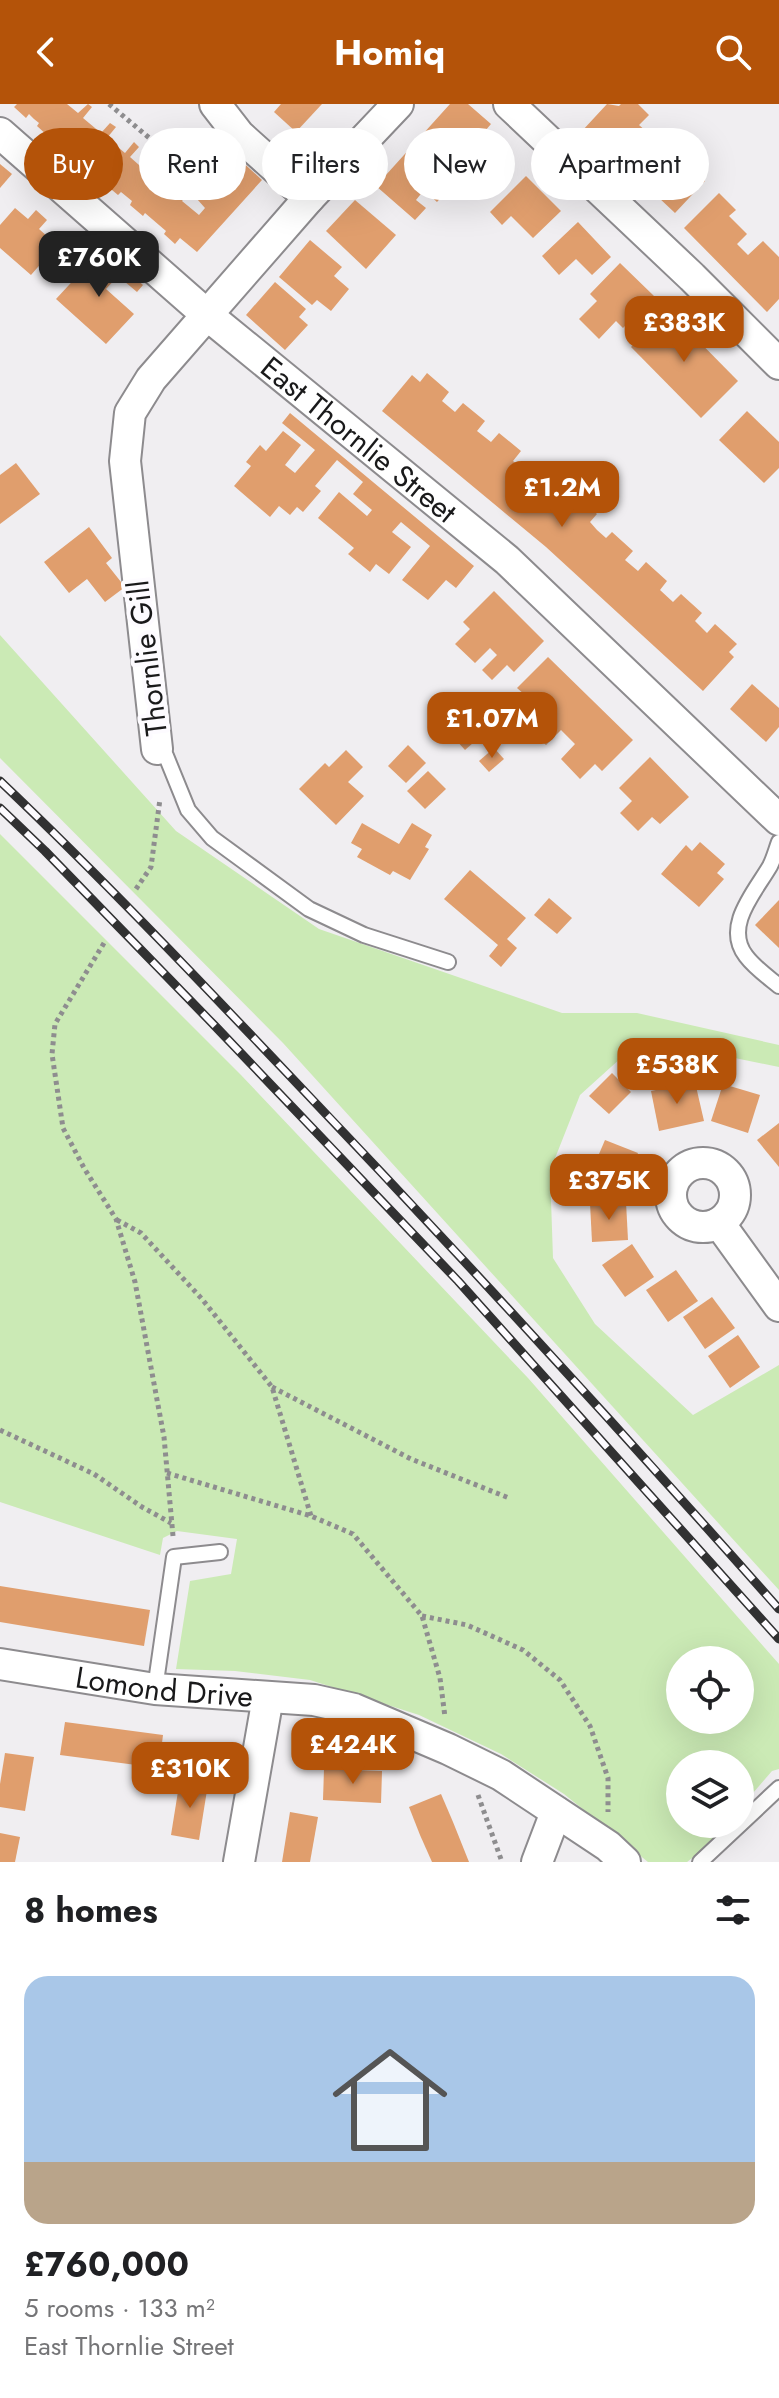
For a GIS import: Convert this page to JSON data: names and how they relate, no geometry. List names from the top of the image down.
{
  "streets": {
    "street": ["East Thornlie Street", "Thornlie Gill", "Lomond Drive"]
  },
  "crossings": [
    ["East Thornlie Street", "Thornlie Gill"]
  ],
  "page": {
    "header": "Homiq",
    "chip": [
      "Buy",
      "Rent",
      "Filters",
      "New",
      "Apartment"
    ],
    "price": [
      "£760K",
      "£383K",
      "£1.2M",
      "£1.07M",
      "£538K",
      "£375K",
      "£424K",
      "£310K"
    ],
    "heading": "8 homes",
    "list": [
      {
        "name": "£760,000",
        "note": "5 rooms · 133 m² · East Thornlie Street"
      }
    ]
  }
}
